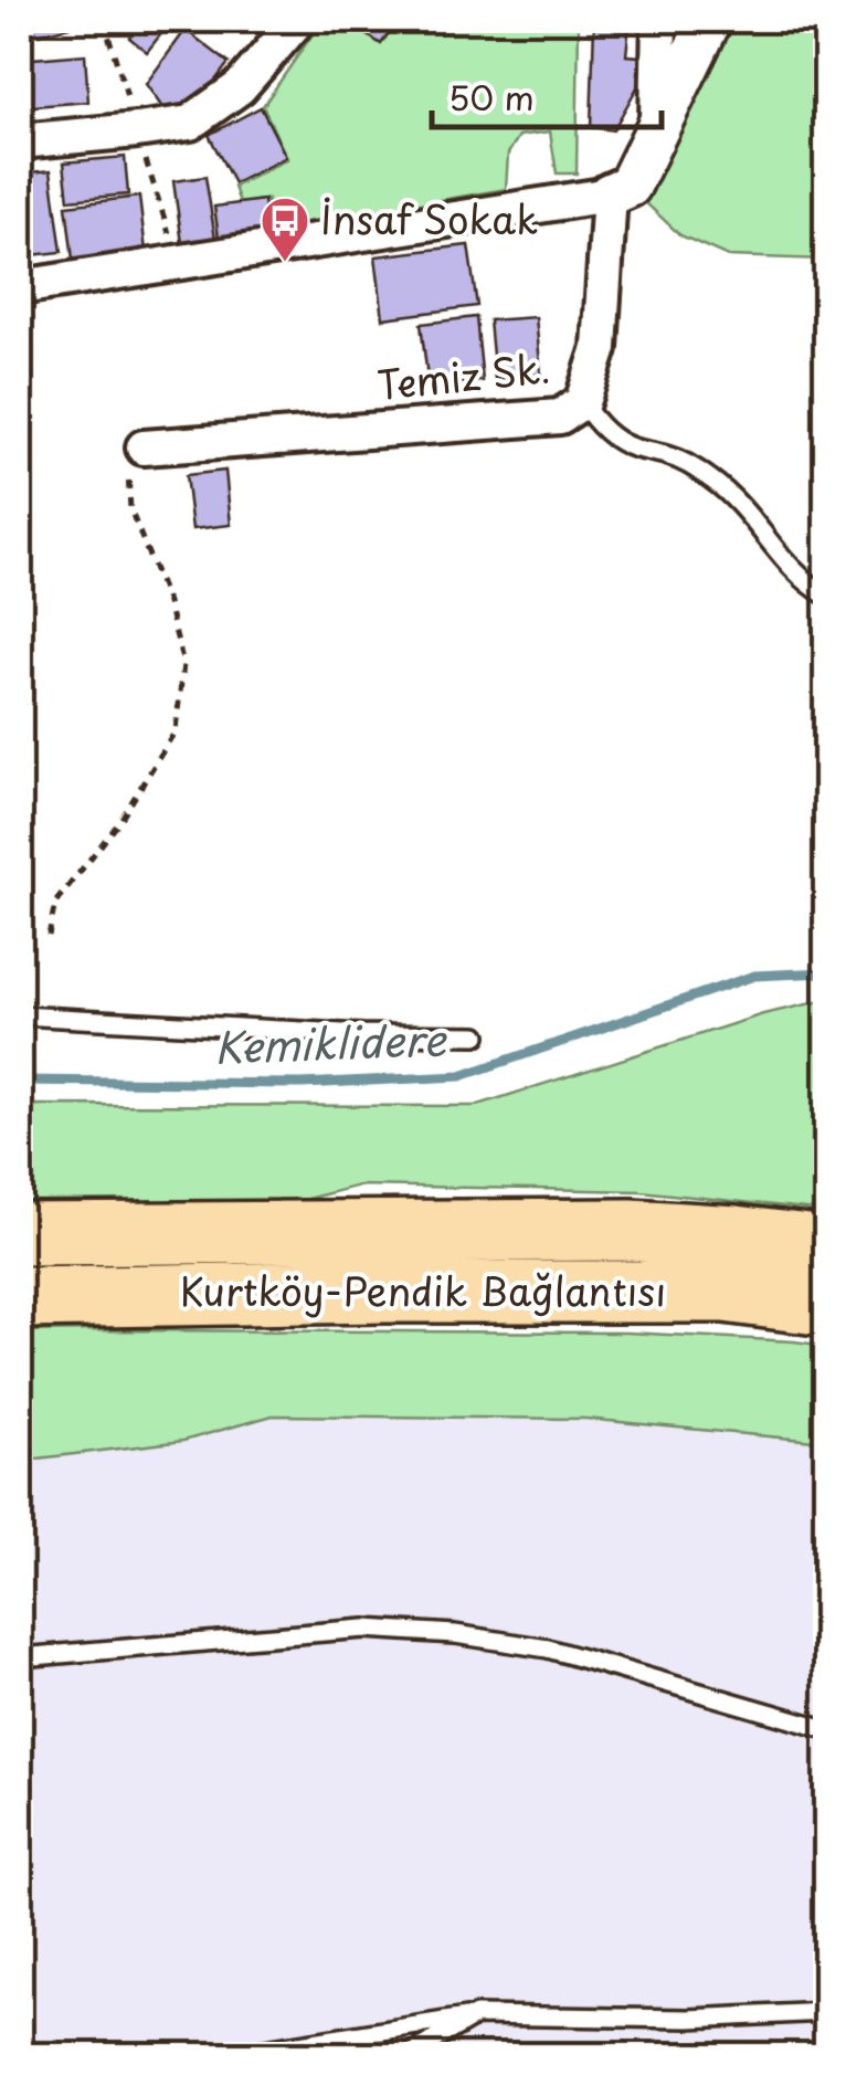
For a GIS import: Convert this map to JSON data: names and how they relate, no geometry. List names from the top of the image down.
{
  "streets": {
    "highway": ["Kurtköy-Pendik Bağlantısı"],
    "street": ["Temiz Sk."]
  },
  "water": ["Kemiklidere"],
  "places": {
    "bus stop": ["İnsaf Sokak"]
  },
  "scale_bar": "50 m"
}
